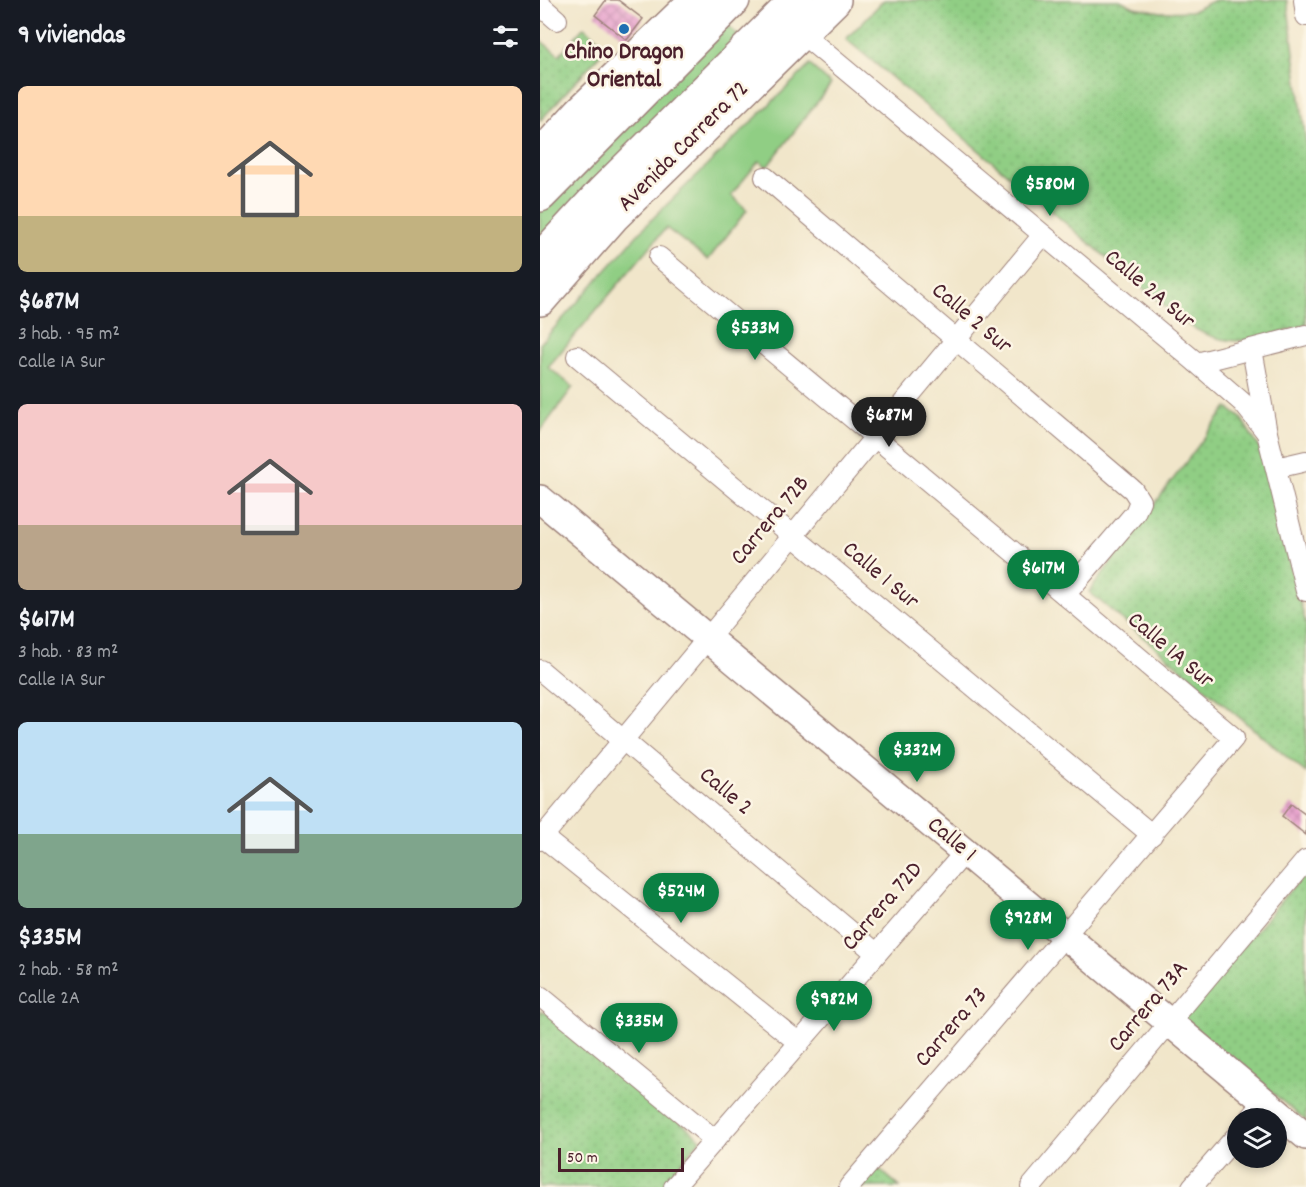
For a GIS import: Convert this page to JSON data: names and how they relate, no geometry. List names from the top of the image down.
{
  "streets": {
    "highway": ["Avenida Carrera 72"],
    "street": [
      "Calle 2A Sur",
      "Calle 2 Sur",
      "Carrera 72B",
      "Calle 1 Sur",
      "Calle 1A Sur",
      "Calle 2",
      "Calle 1",
      "Carrera 72D",
      "Carrera 73A",
      "Carrera 73"
    ]
  },
  "crossings": [
    ["Avenida Carrera 72", "Calle 2A Sur"],
    ["Calle 2A Sur", "Carrera 72B"],
    ["Calle 2 Sur", "Carrera 72B"],
    ["Calle 2 Sur", "Calle 1A Sur"],
    ["Carrera 72B", "Calle 1 Sur"],
    ["Carrera 72B", "Calle 1A Sur"],
    ["Carrera 72B", "Calle 2"],
    ["Carrera 72B", "Calle 1"],
    ["Calle 1 Sur", "Carrera 73"],
    ["Calle 1A Sur", "Carrera 73"],
    ["Calle 2", "Carrera 72D"],
    ["Calle 1", "Carrera 72D"],
    ["Calle 1", "Carrera 73A"],
    ["Calle 1", "Carrera 73"]
  ],
  "places": ["Chino Dragon Oriental"],
  "scale_bar": "50 m",
  "page": {
    "heading": "9 viviendas",
    "list": [
      {
        "name": "$687M",
        "note": "3 hab. · 95 m² · Calle 1A Sur"
      },
      {
        "name": "$617M",
        "note": "3 hab. · 83 m² · Calle 1A Sur"
      },
      {
        "name": "$335M",
        "note": "2 hab. · 58 m² · Calle 2A"
      }
    ],
    "price": [
      "$580M",
      "$533M",
      "$687M",
      "$617M",
      "$332M",
      "$524M",
      "$928M",
      "$982M",
      "$335M"
    ],
    "scale": "50 m"
  }
}
